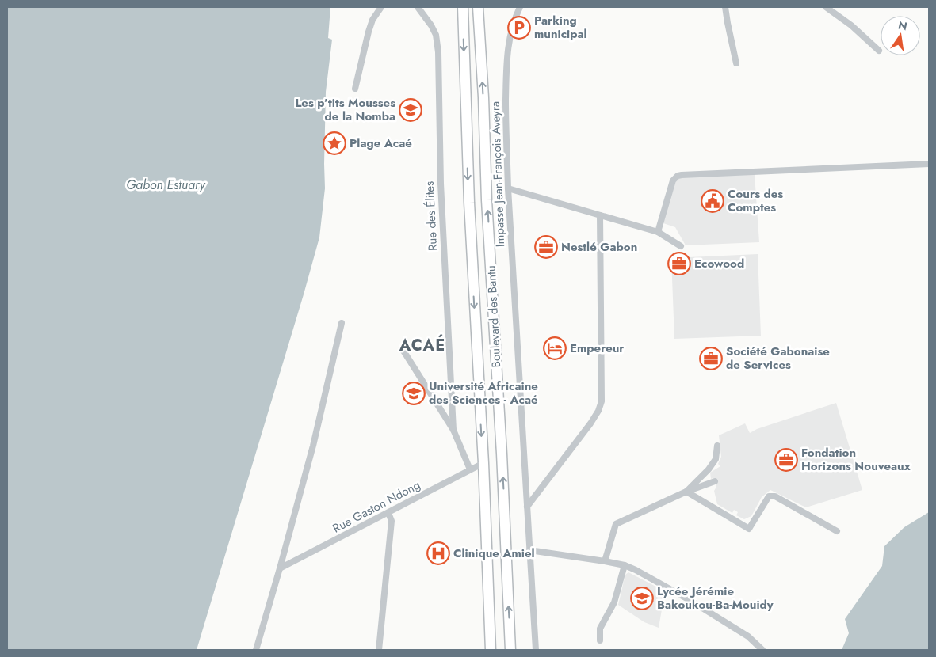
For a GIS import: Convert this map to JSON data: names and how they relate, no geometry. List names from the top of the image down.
{
  "streets": {
    "highway": ["Boulevard des Bantu"],
    "street": ["Impasse Jean-François Aveyra", "Rue des Élites", "Rue Gaston Ndong"]
  },
  "crossings": [
    ["Boulevard des Bantu", "Rue Gaston Ndong"]
  ],
  "districts": ["ACAÉ"],
  "water": ["Gabon Estuary"],
  "places": {
    "parking": ["Parking municipal"],
    "school or university": ["Les p’tits Mousses de la Nomba", "Université Africaine des Sciences - Acaé", "Lycée Jérémie Bakoukou-Ba-Mouidy"],
    "place": ["Plage Acaé"],
    "public building": ["Cours des Comptes"],
    "office": [
      "Nestlé Gabon",
      "Ecowood",
      "Société Gabonaise de Services",
      "Fondation Horizons Nouveaux"
    ],
    "hotel": ["Empereur"],
    "hospital": ["Clinique Amiel"]
  },
  "north": "top"
}
